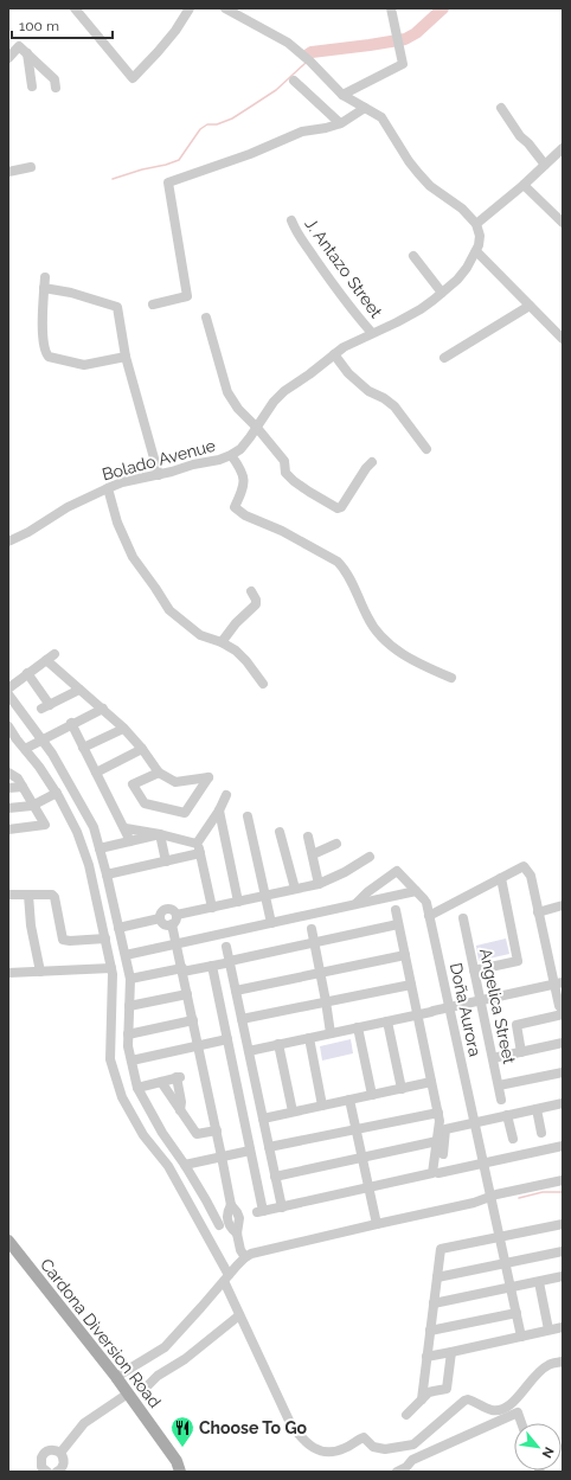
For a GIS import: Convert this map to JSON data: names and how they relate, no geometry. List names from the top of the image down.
{
  "streets": {
    "main road": ["Cardona Diversion Road"],
    "street": [
      "J. Antazo Street",
      "Bolado Avenue",
      "Angelica Street",
      "Doña Aurora"
    ]
  },
  "crossings": [
    ["J. Antazo Street", "Bolado Avenue"]
  ],
  "places": {
    "restaurant": ["Choose To Go"]
  },
  "scale_bar": "100 m",
  "north": "bottom right"
}
